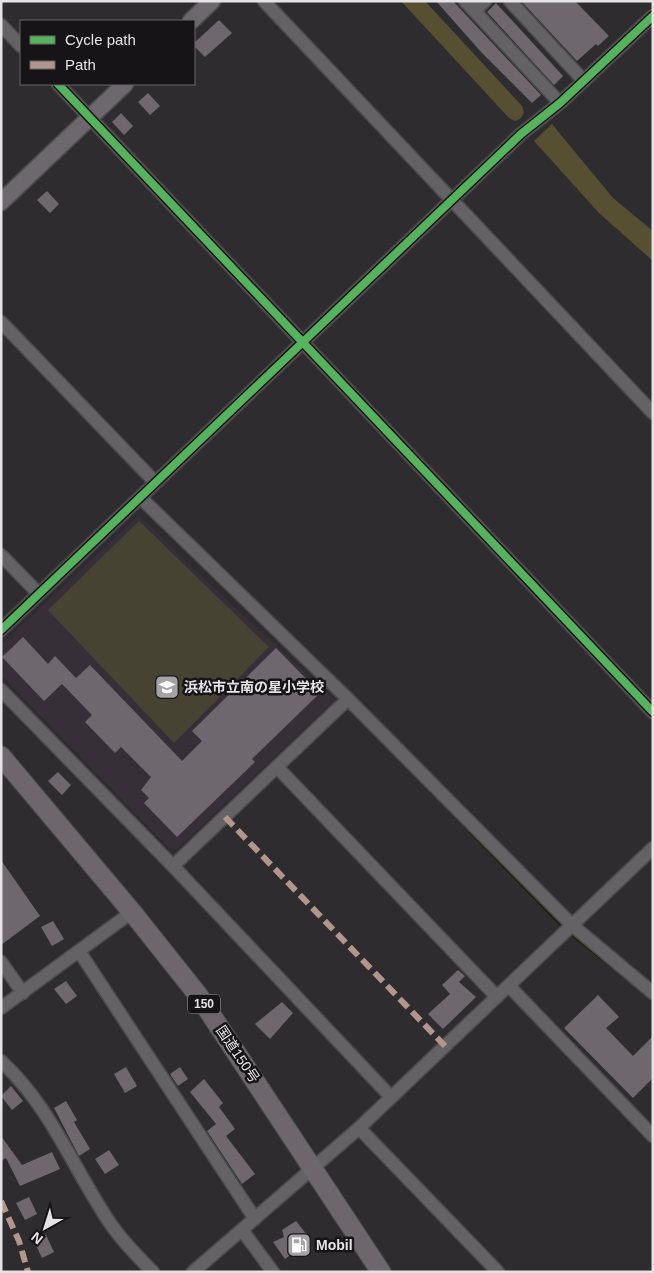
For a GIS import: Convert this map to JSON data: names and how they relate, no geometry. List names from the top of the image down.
{
  "streets": {
    "highway": ["150", "国道150号"]
  },
  "places": {
    "school or university": ["浜松市立南の星小学校"],
    "fuel station": ["Mobil"]
  },
  "legend": ["Cycle path", "Path"],
  "north": "bottom left"
}
